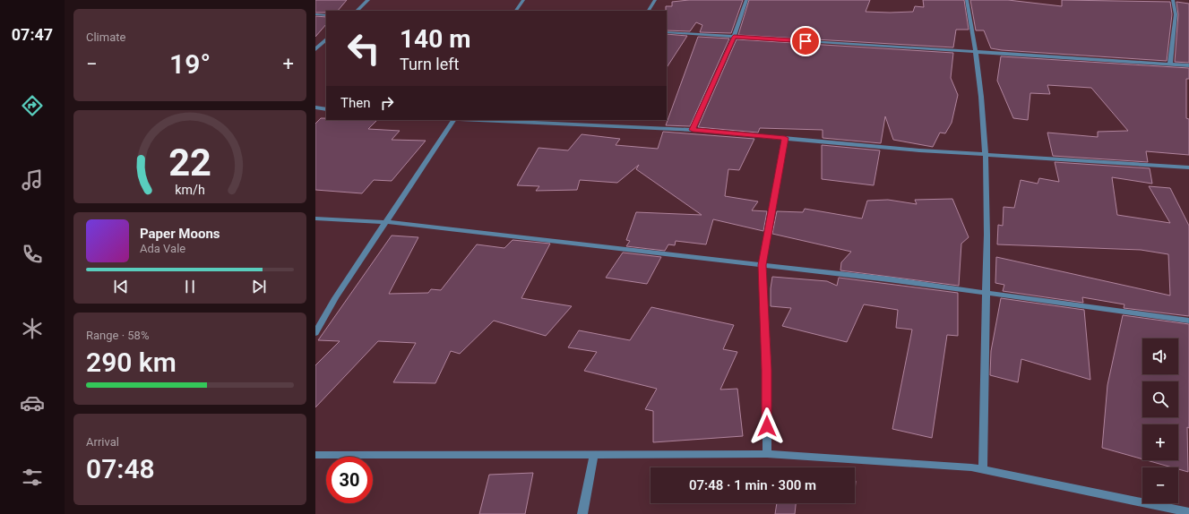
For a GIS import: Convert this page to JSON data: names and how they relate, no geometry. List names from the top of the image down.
{
  "page": {
    "tabs": "07:47",
    "tile": [
      "Climate",
      ["Range · 58%", "290 km"],
      ["Arrival", "07:48"]
    ],
    "turn": ["140 m", "Turn left"],
    "heat": ["−", "19°", "+"],
    "then": "Then",
    "song": ["Paper Moons", "Ada Vale"],
    "map_buttons": ["+", "−"],
    "limit": "30",
    "trip": "07:48 · 1 min · 300 m",
    "gauge": ["22", "km/h"]
  }
}
